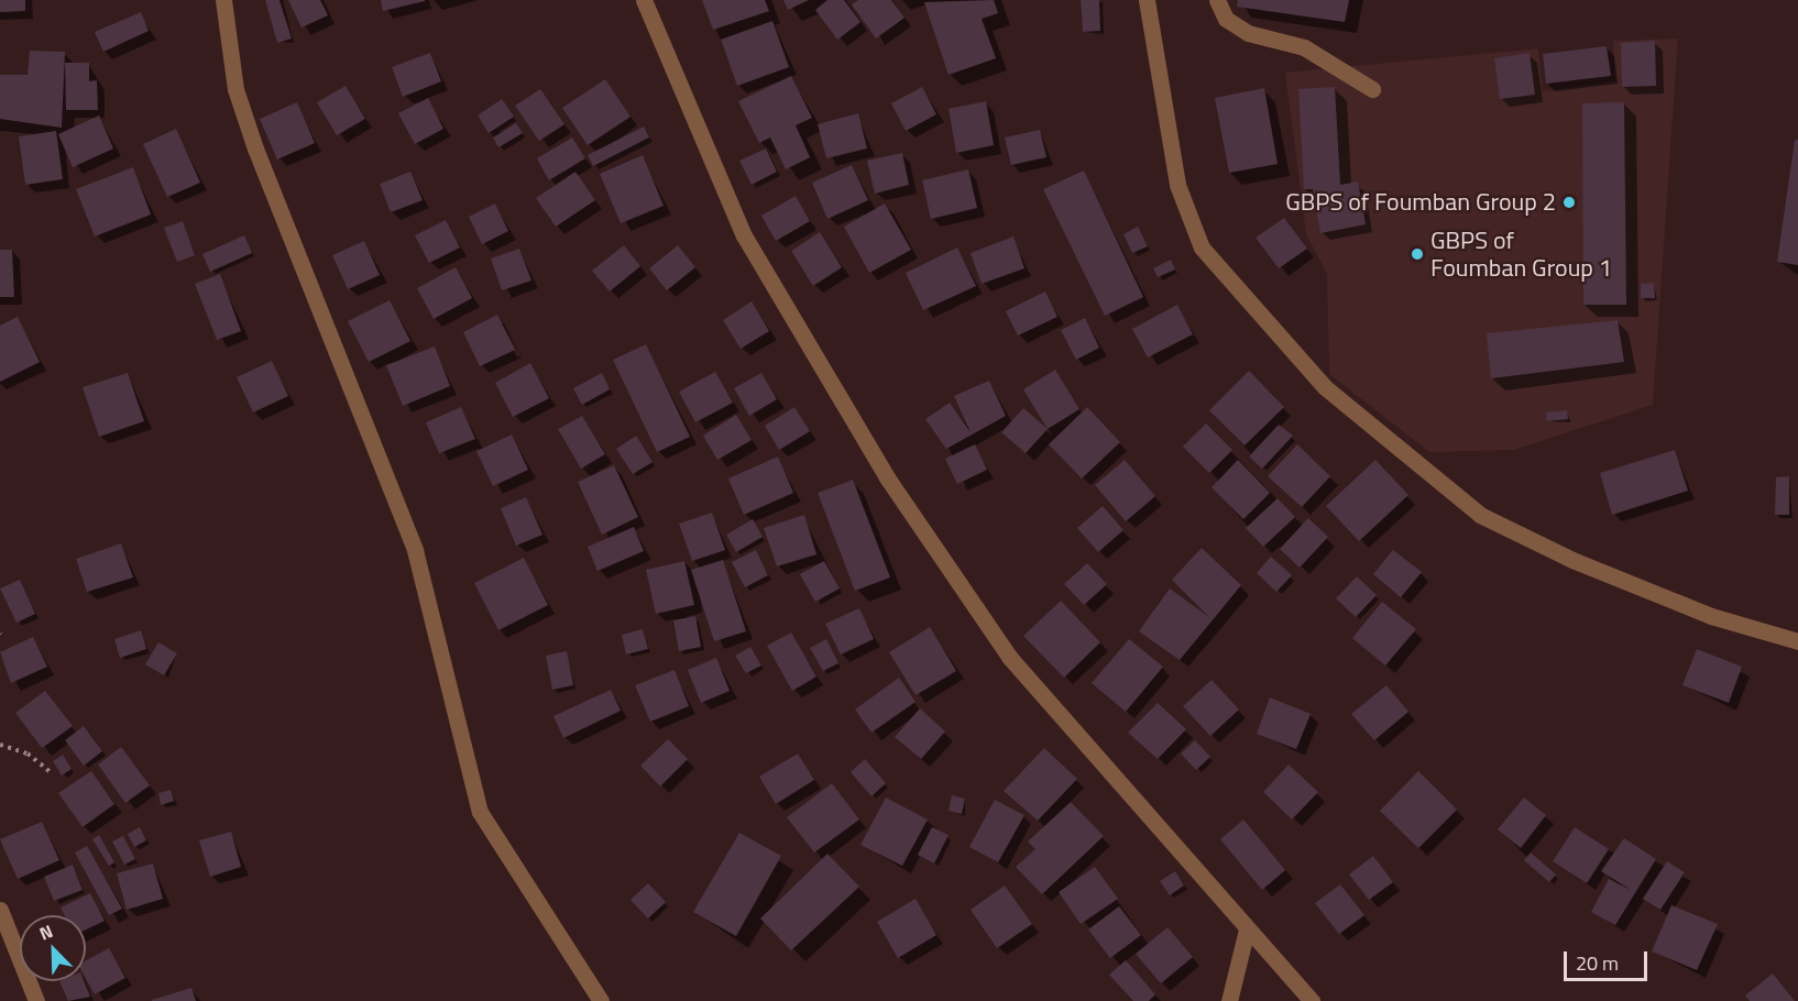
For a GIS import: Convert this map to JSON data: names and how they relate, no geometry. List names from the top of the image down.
{
  "places": ["GBPS of Foumban Group 2", "GBPS of Foumban Group 1"],
  "scale_bar": "20 m",
  "north": "top left"
}
